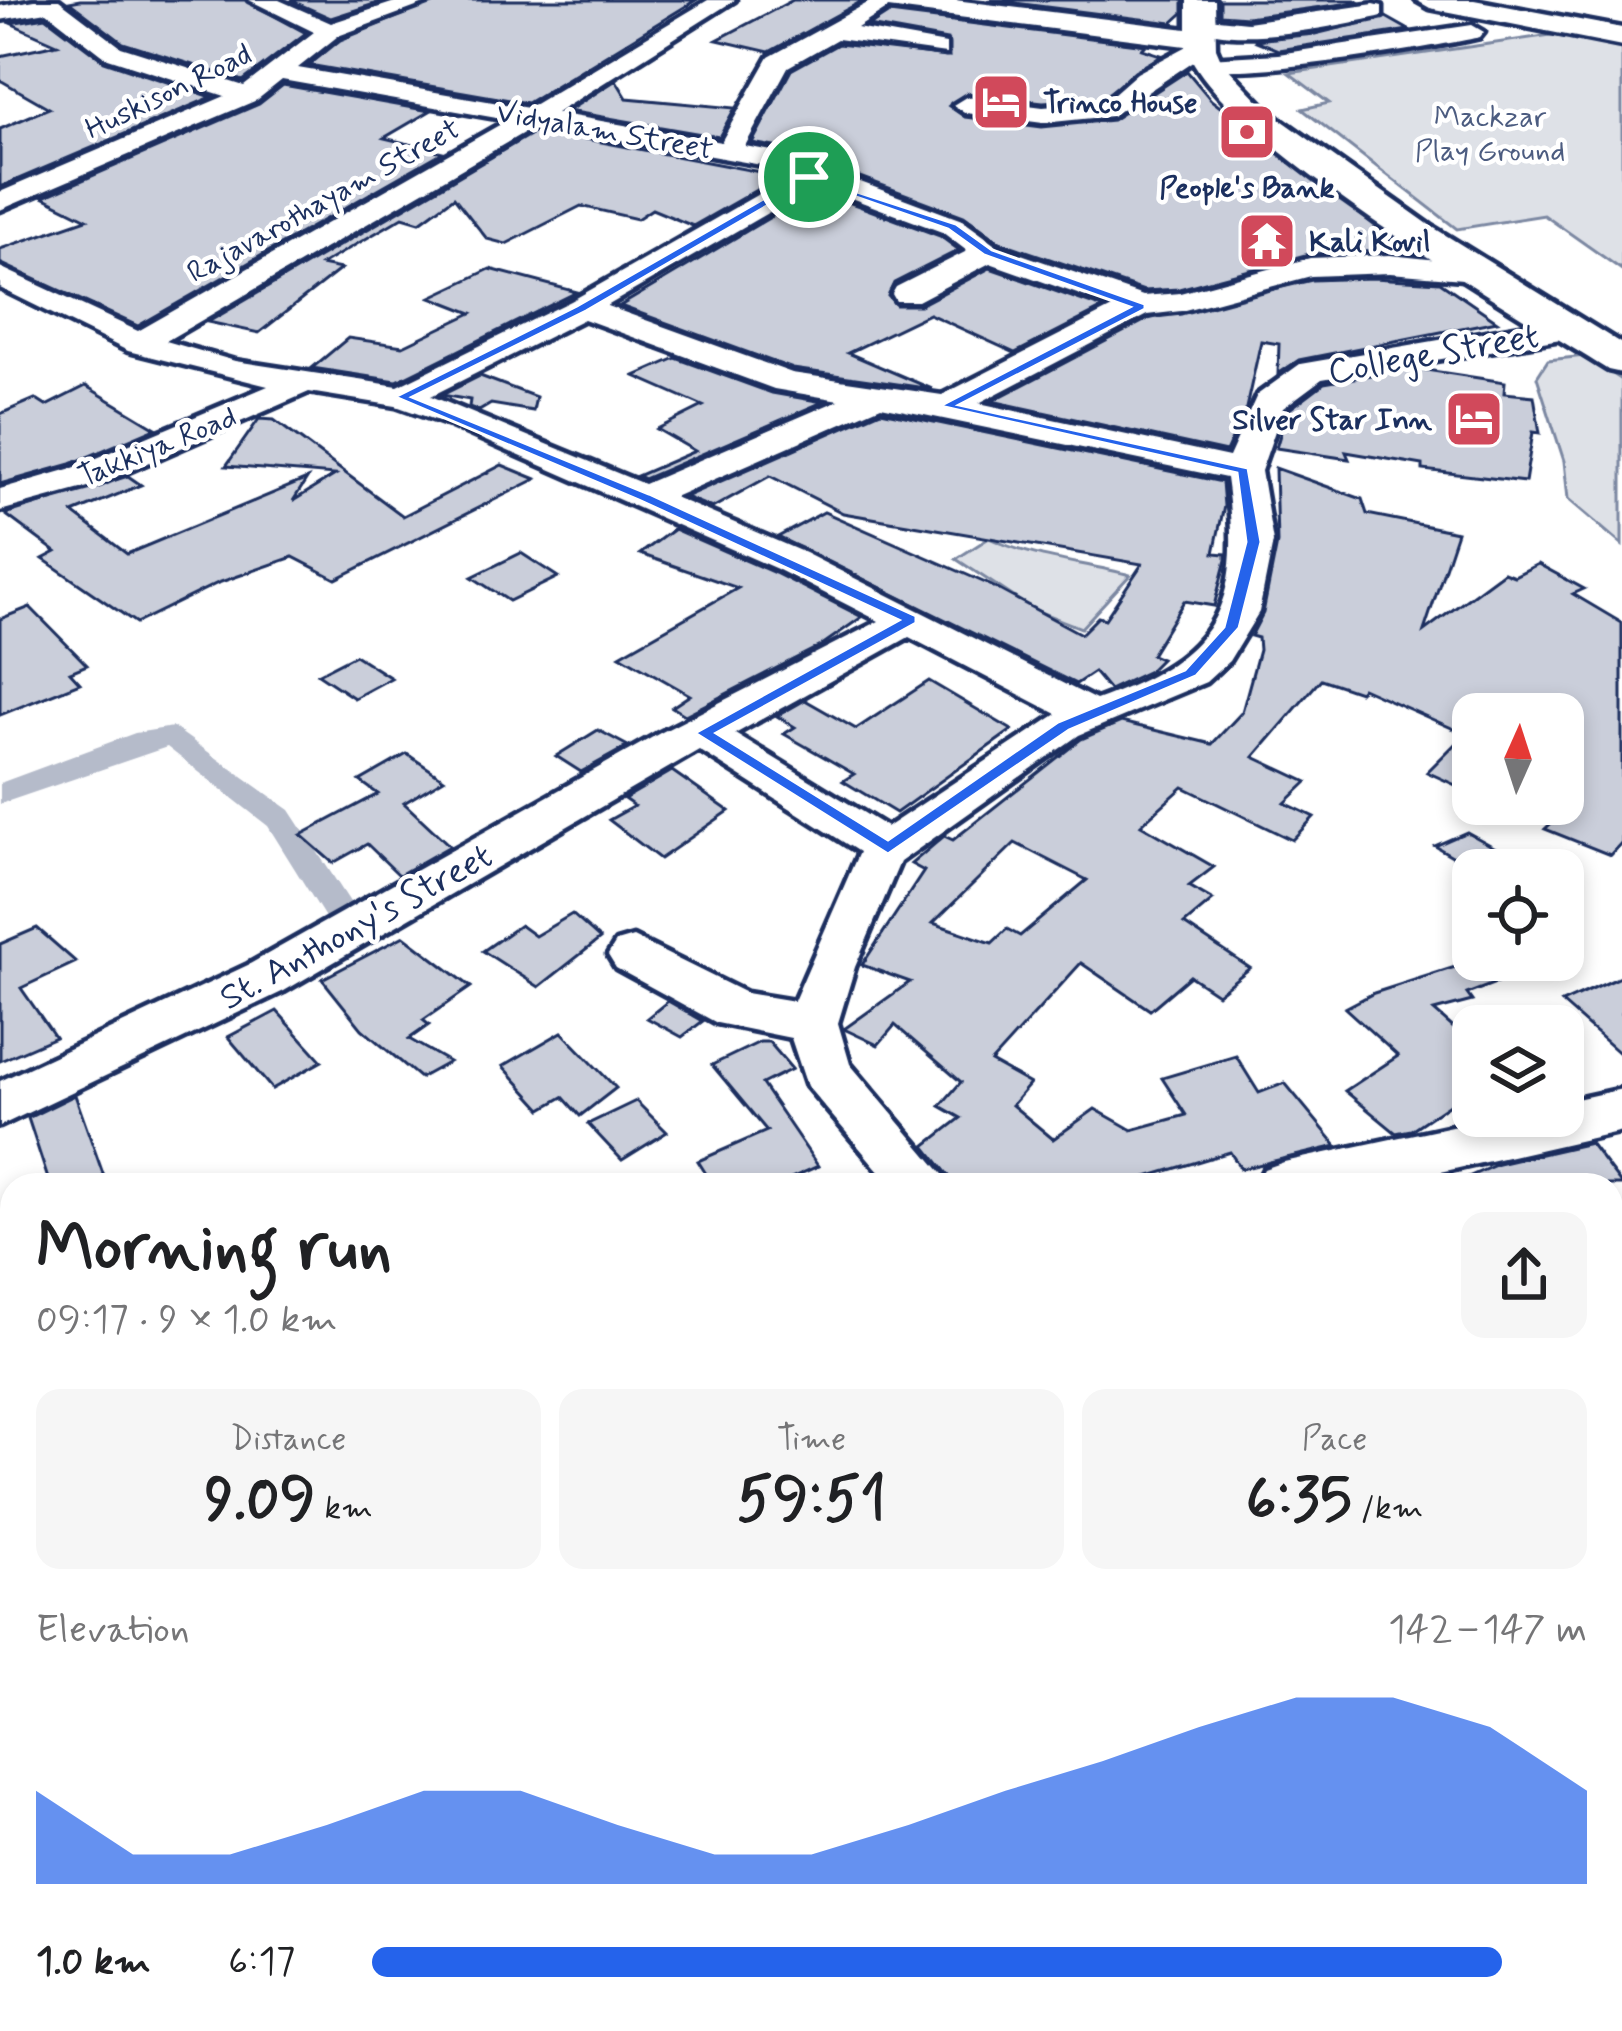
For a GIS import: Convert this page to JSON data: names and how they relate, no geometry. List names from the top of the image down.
{
  "streets": {
    "street": [
      "Huskison Road",
      "Vidyalam Street",
      "Rajavarothayam Street",
      "College Street",
      "Takkiya Road",
      "St. Anthony's Street"
    ]
  },
  "crossings": [
    ["Huskison Road", "Vidyalam Street"],
    ["Vidyalam Street", "Rajavarothayam Street"]
  ],
  "parks": ["Mackzar Play Ground"],
  "places": {
    "hotel": ["Trinco House", "Silver Star Inn"],
    "bank": ["People's Bank"],
    "temple": ["Kali Kovil"]
  },
  "north": "top",
  "page": {
    "heading": ["Morning run", "09:17 · 9 × 1.0 km"],
    "stats": [
      ["Distance", "9.09 km"],
      ["Time", "59:51"],
      ["Pace", "6:35 /km"]
    ],
    "chart": ["Elevation", "142–147 m"],
    "list": [
      {
        "name": "1.0 km",
        "note": "6:17"
      }
    ]
  }
}
